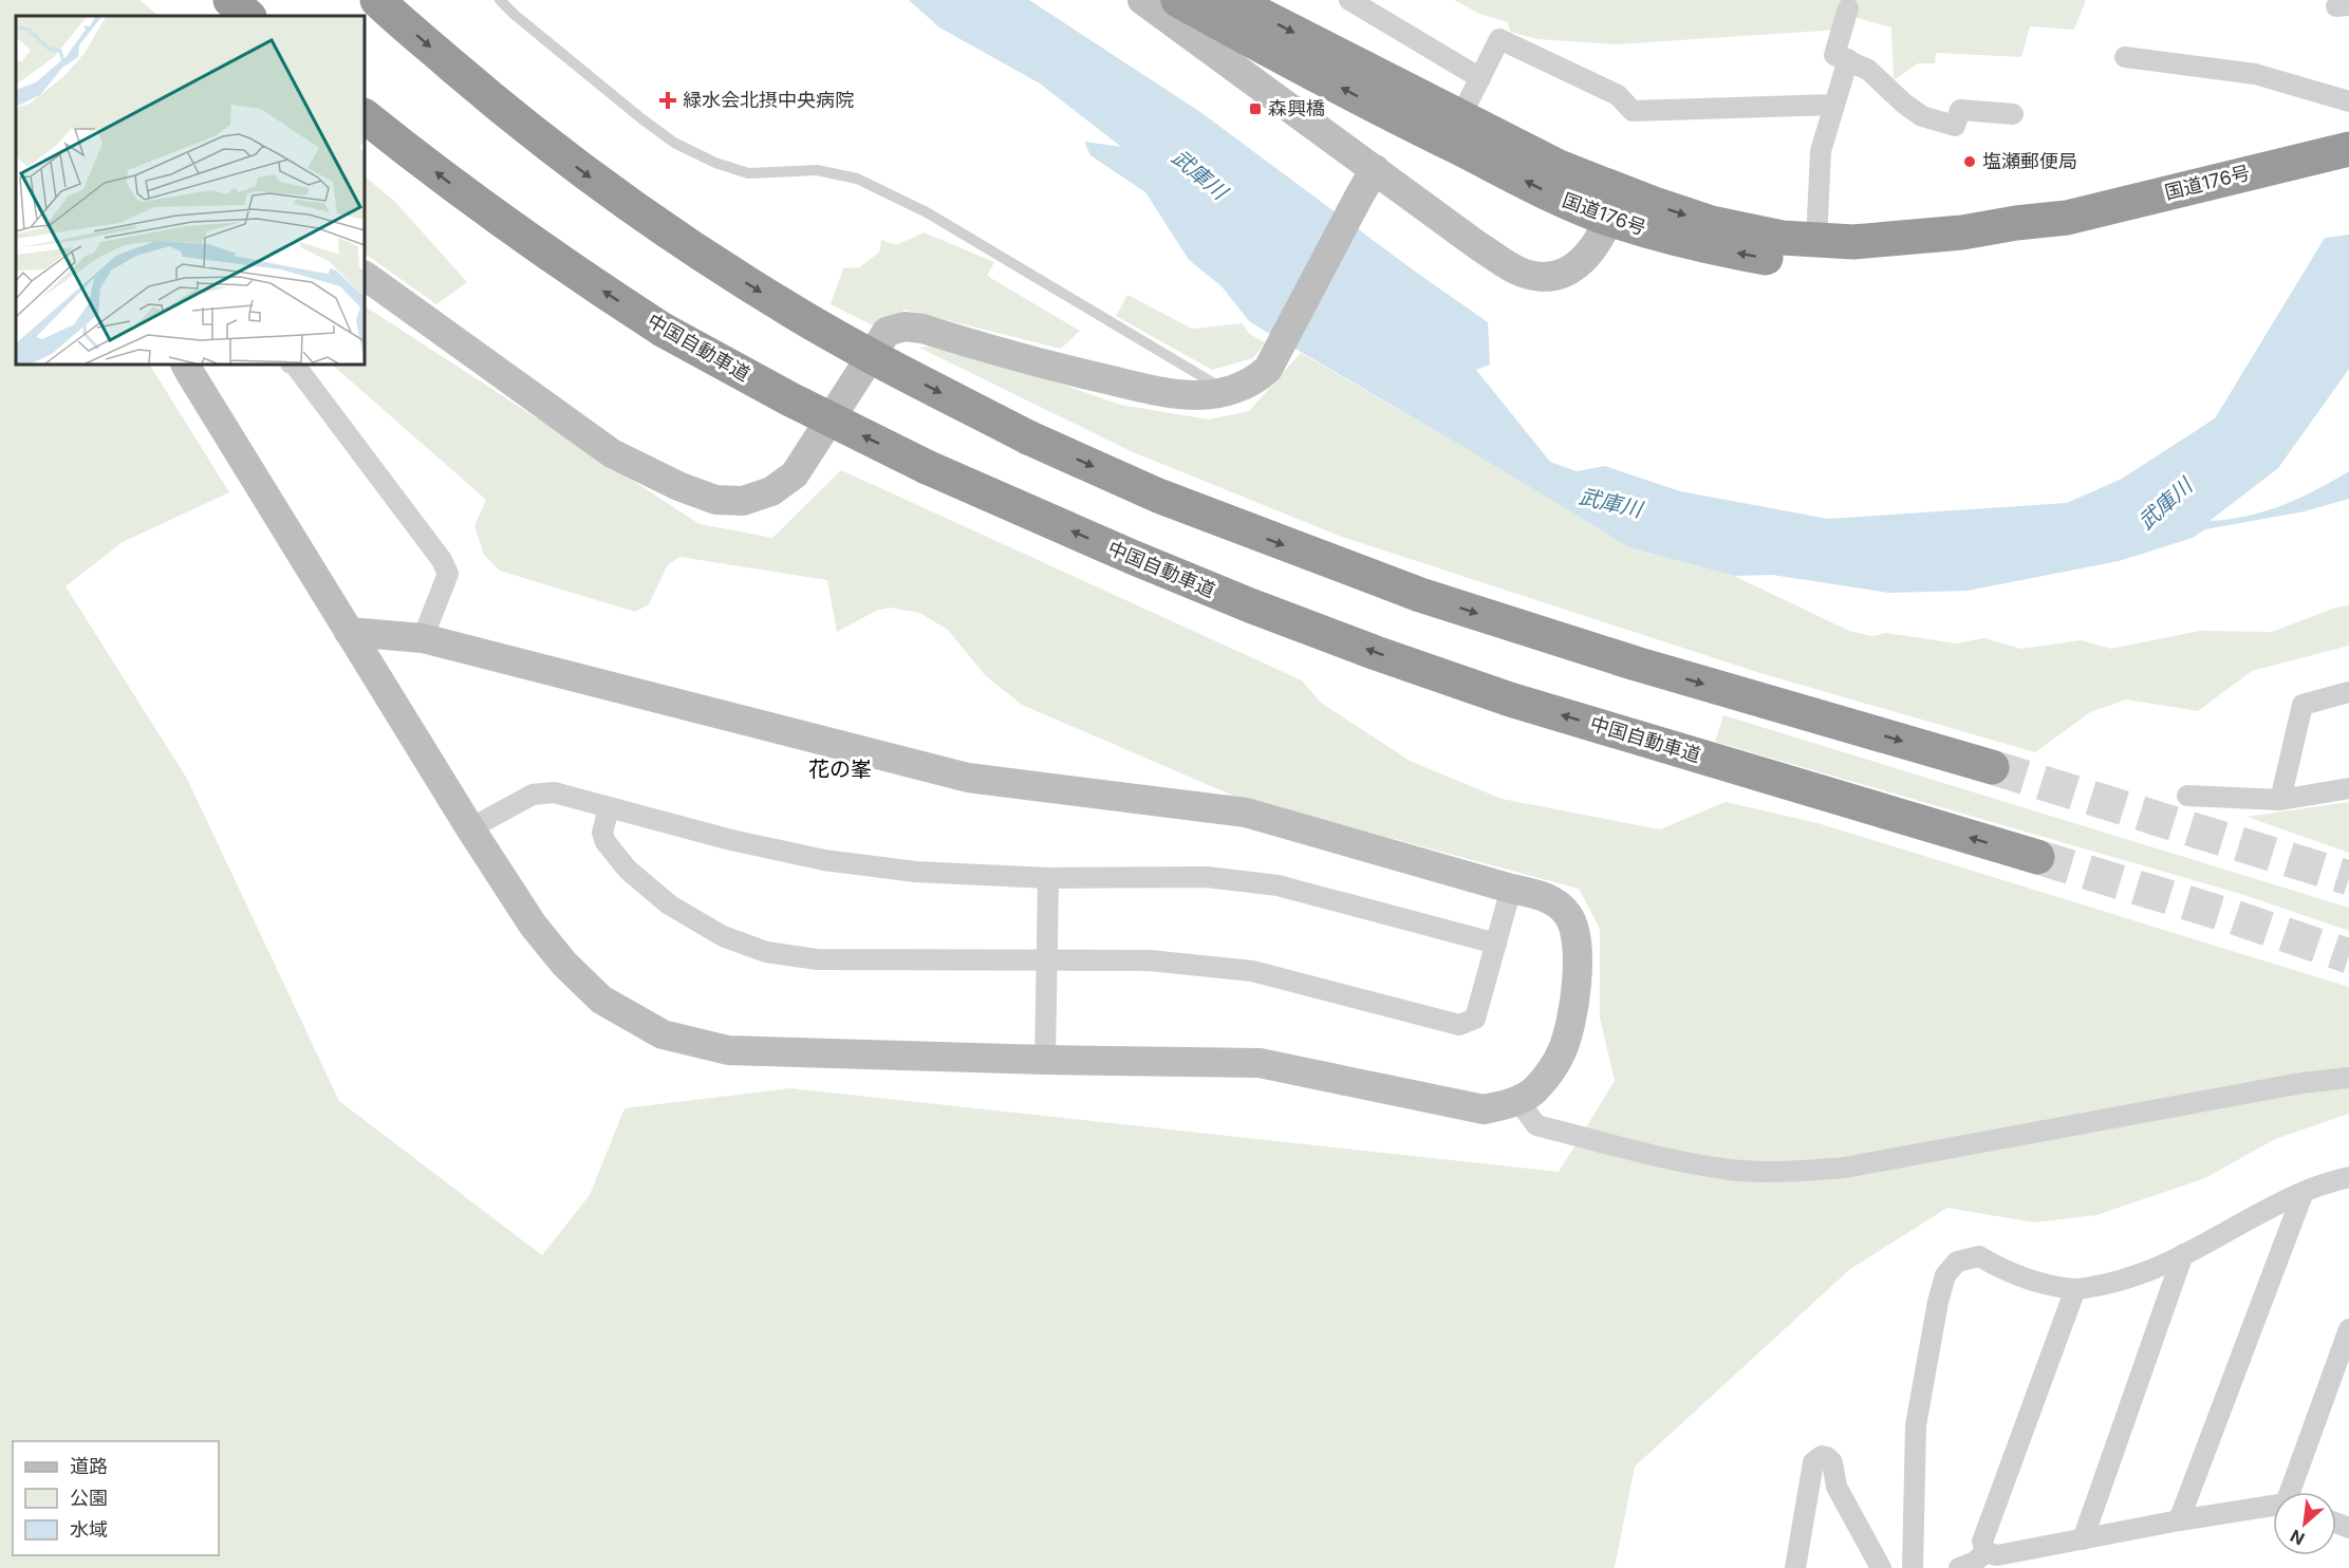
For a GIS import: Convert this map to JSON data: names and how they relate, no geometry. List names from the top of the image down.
{
  "streets": {
    "highway": ["国道176号", "中国自動車道"]
  },
  "districts": ["花の峯"],
  "water": ["武庫川"],
  "places": {
    "health": ["緑水会北摂中央病院"],
    "transit": ["森興橋"],
    "other": ["塩瀬郵便局"]
  },
  "legend": ["道路", "公園", "水域"],
  "north": "bottom left"
}
